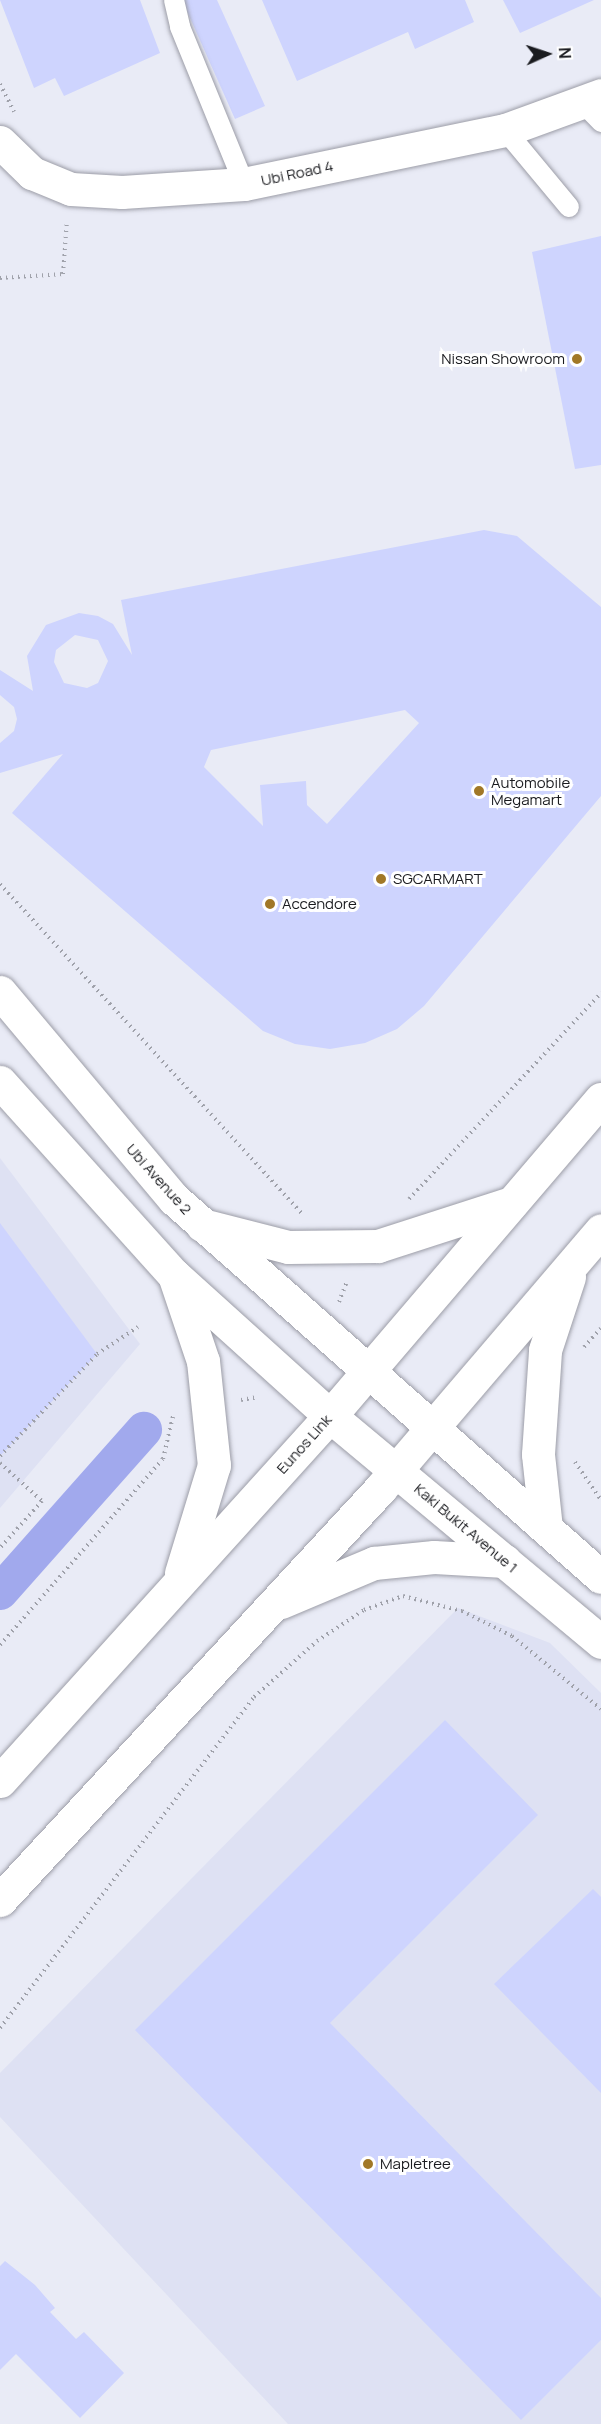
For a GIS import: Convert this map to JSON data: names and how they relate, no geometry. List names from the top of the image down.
{
  "streets": {
    "main road": [
      "Ubi Road 4",
      "Ubi Avenue 2",
      "Eunos Link",
      "Kaki Bukit Avenue 1"
    ]
  },
  "crossings": [
    ["Ubi Avenue 2", "Eunos Link"],
    ["Eunos Link", "Kaki Bukit Avenue 1"]
  ],
  "places": [
    "Nissan Showroom",
    "Automobile Megamart",
    "SGCARMART",
    "Accendore",
    "Mapletree"
  ],
  "north": "right"
}
